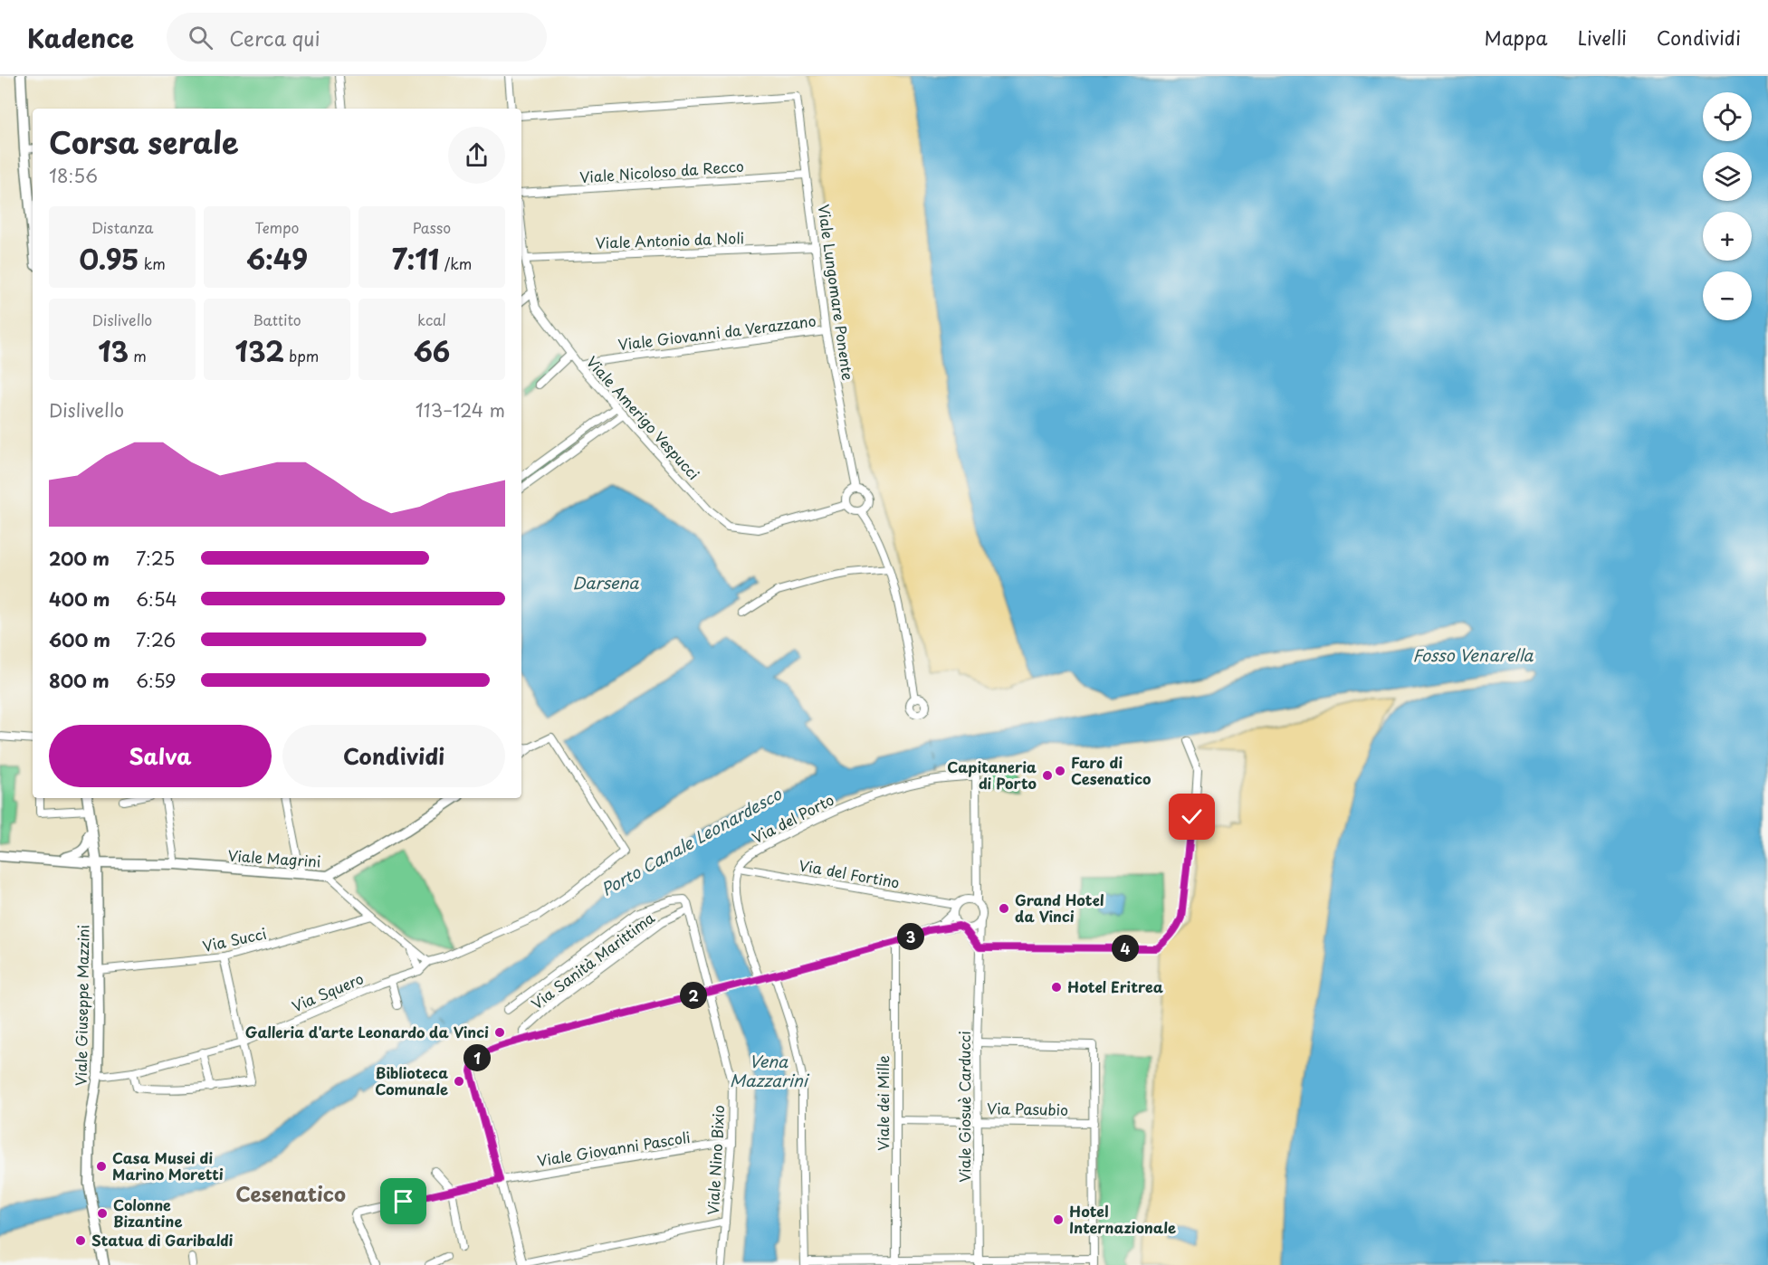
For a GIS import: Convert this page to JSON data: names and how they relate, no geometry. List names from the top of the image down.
{
  "streets": {
    "street": [
      "Viale Nicoloso da Recco",
      "Viale Antonio da Noli",
      "Viale Lungomare Ponente",
      "Viale Giovanni da Verazzano",
      "Viale Amerigo Vespucci",
      "Via del Porto",
      "Viale Magrini",
      "Via del Fortino",
      "Via Succi",
      "Via Sanità Marittima",
      "Via Squero",
      "Viale Giuseppe Mazzini",
      "Viale dei Mille",
      "Viale Giosuè Carducci",
      "Via Pasubio",
      "Viale Giovanni Pascoli",
      "Viale Nino Bixio"
    ]
  },
  "crossings": [
    ["Viale Nicoloso da Recco", "Viale Lungomare Ponente"],
    ["Viale Antonio da Noli", "Viale Lungomare Ponente"],
    ["Viale Antonio da Noli", "Viale Amerigo Vespucci"],
    ["Viale Lungomare Ponente", "Viale Giovanni da Verazzano"],
    ["Viale Lungomare Ponente", "Viale Amerigo Vespucci"],
    ["Viale Giovanni da Verazzano", "Viale Amerigo Vespucci"],
    ["Via del Porto", "Via del Fortino"],
    ["Via del Porto", "Viale Giosuè Carducci"],
    ["Viale Magrini", "Viale Giuseppe Mazzini"],
    ["Via del Fortino", "Viale Giosuè Carducci"],
    ["Via Succi", "Viale Giuseppe Mazzini"],
    ["Via Sanità Marittima", "Viale Nino Bixio"],
    ["Via Squero", "Viale Giuseppe Mazzini"],
    ["Viale dei Mille", "Via Pasubio"],
    ["Viale Giosuè Carducci", "Via Pasubio"],
    ["Viale Giovanni Pascoli", "Viale Nino Bixio"]
  ],
  "districts": ["Cesenatico"],
  "water": [
    "Darsena",
    "Fosso Venarella",
    "Porto Canale Leonardesco",
    "Vena Mazzarini"
  ],
  "places": [
    "Faro di Cesenatico",
    "Capitaneria di Porto",
    "Grand Hotel da Vinci",
    "Hotel Eritrea",
    "Galleria d'arte Leonardo da Vinci",
    "Biblioteca Comunale",
    "Casa Musei di Marino Moretti",
    "Colonne Bizantine",
    "Hotel Internazionale",
    "Statua di Garibaldi"
  ],
  "page": {
    "header": "Kadence",
    "search": "Cerca qui",
    "nav": ["Mappa", "Livelli", "Condividi"],
    "map_buttons": ["+", "−"],
    "heading": ["Corsa serale", "18:56"],
    "stats": [
      ["Distanza", "0.95 km"],
      ["Tempo", "6:49"],
      ["Passo", "7:11 /km"],
      ["Dislivello", "13 m"],
      ["Battito", "132 bpm"],
      ["kcal", "66"]
    ],
    "chart": ["Dislivello", "113–124 m"],
    "list": [
      {
        "name": "200 m",
        "note": "7:25"
      },
      {
        "name": "400 m",
        "note": "6:54"
      },
      {
        "name": "600 m",
        "note": "7:26"
      },
      {
        "name": "800 m",
        "note": "6:59"
      }
    ],
    "buttons": ["Salva", "Condividi"],
    "pins": [
      "3",
      "4",
      "2",
      "1"
    ]
  }
}
